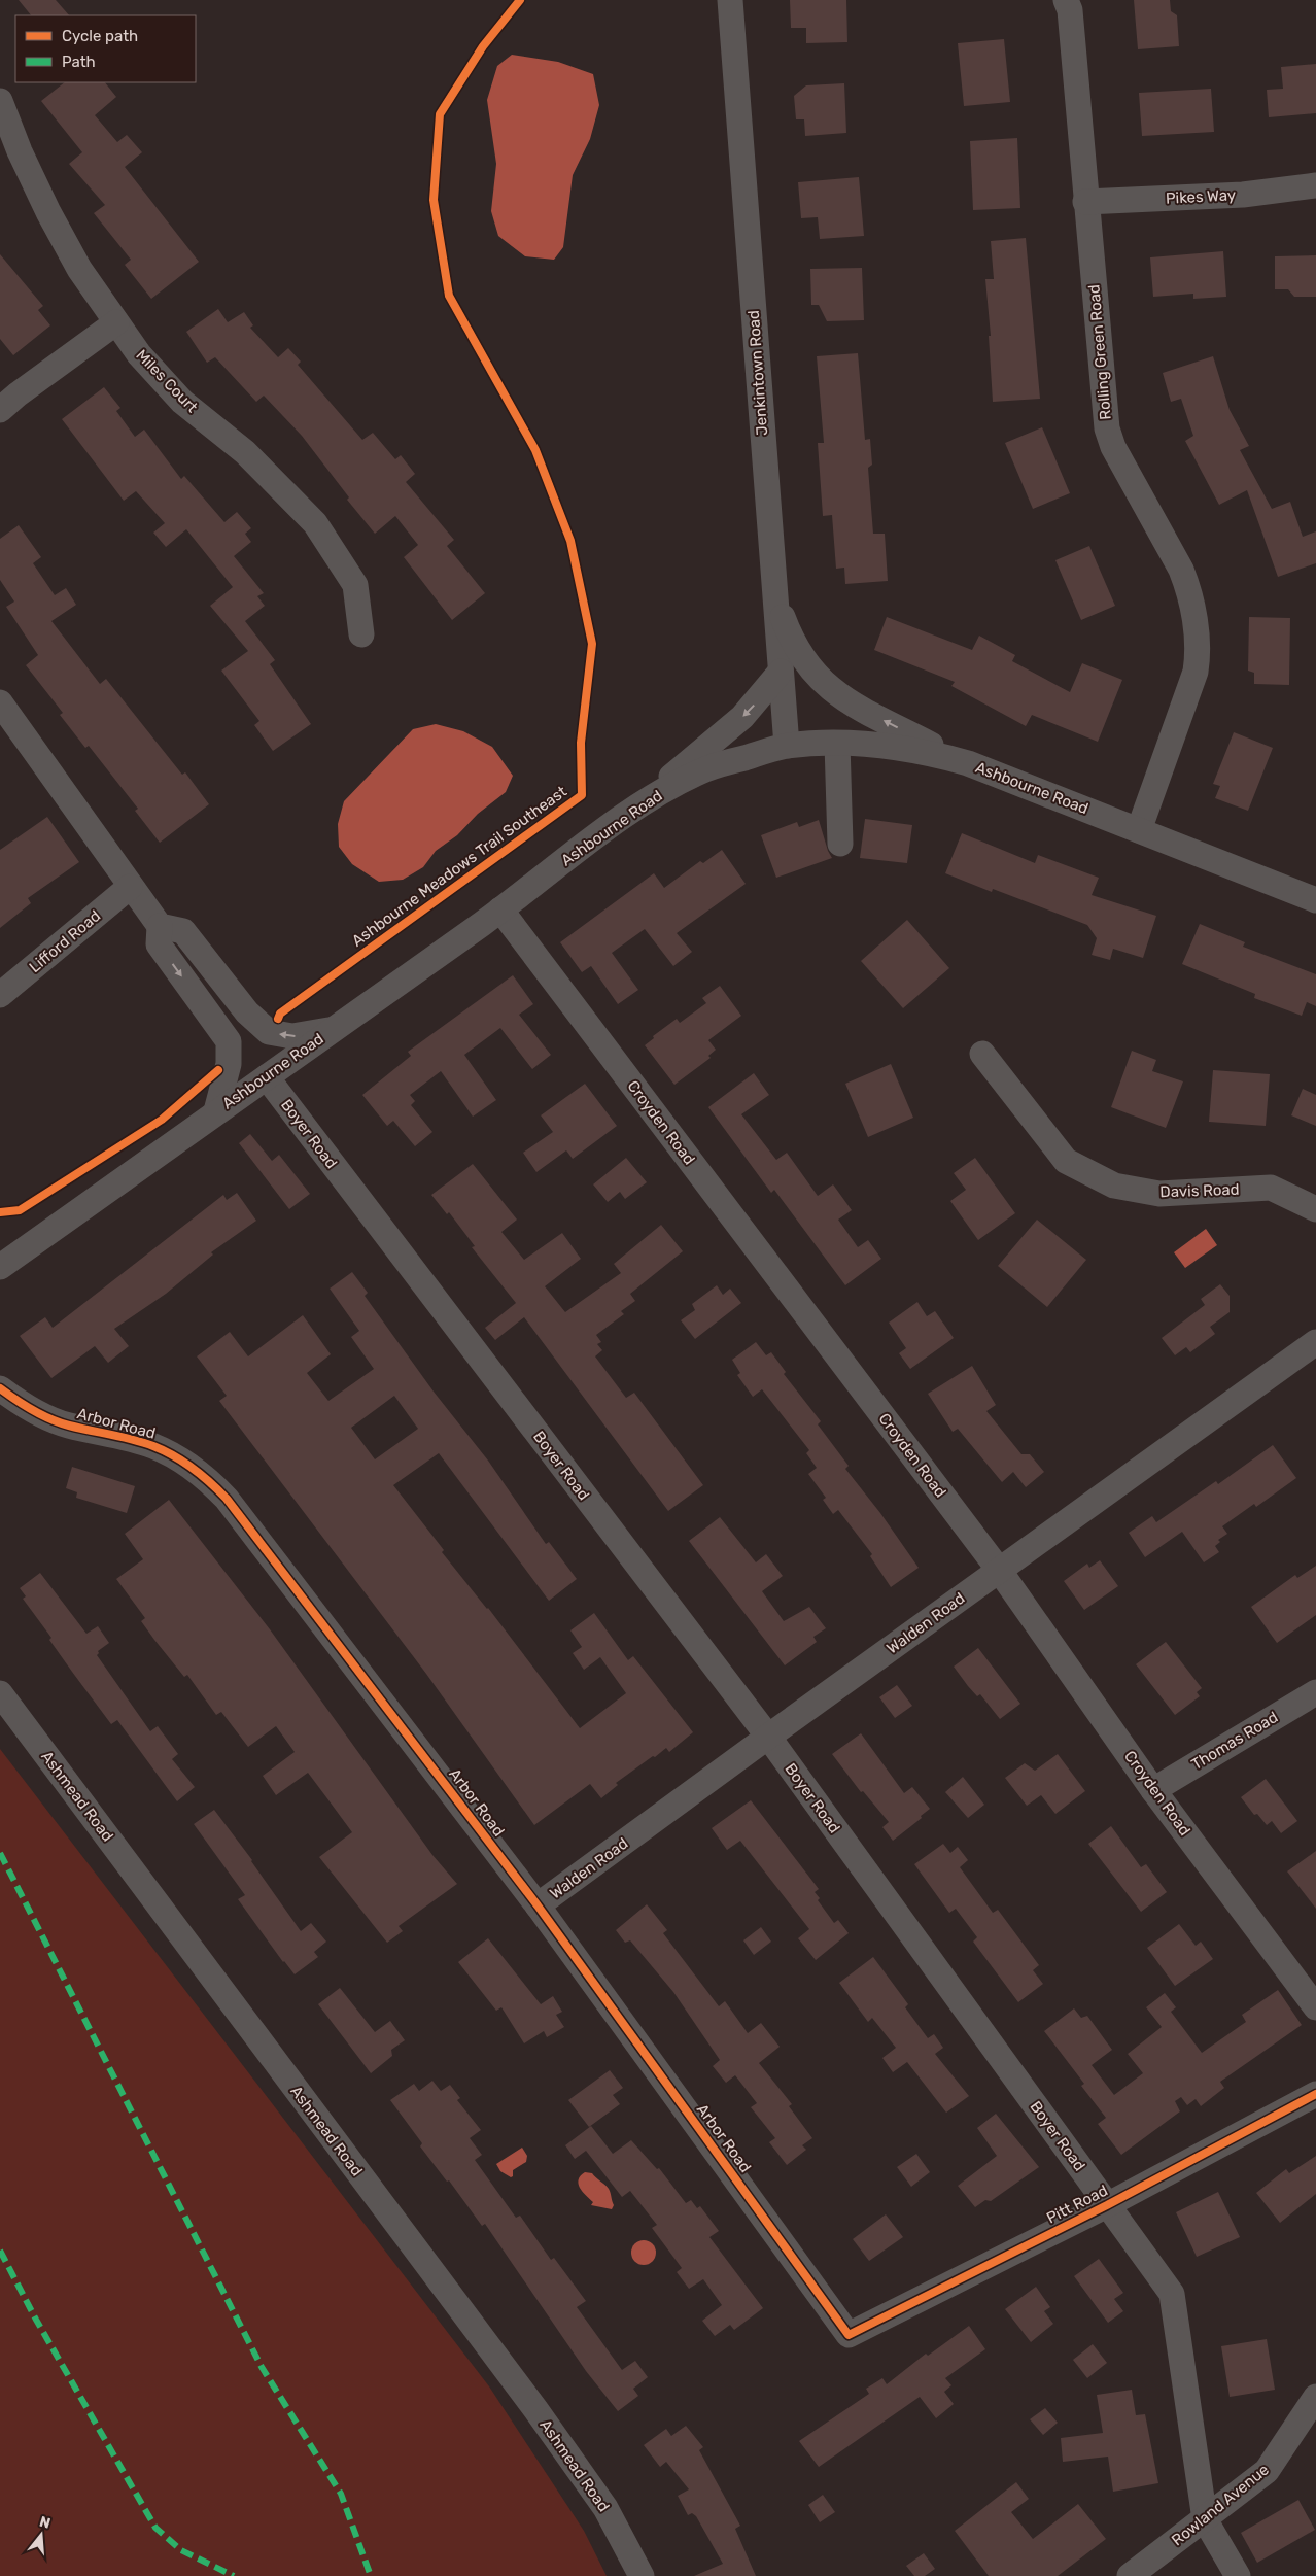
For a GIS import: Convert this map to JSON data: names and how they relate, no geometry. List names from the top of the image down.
{
  "streets": {
    "street": [
      "Pikes Way",
      "Rolling Green Road",
      "Jenkintown Road",
      "Miles Court",
      "Ashbourne Road",
      "Lifford Road",
      "Croyden Road",
      "Boyer Road",
      "Davis Road",
      "Arbor Road",
      "Walden Road",
      "Thomas Road",
      "Ashmead Road",
      "Pitt Road",
      "Rowland Avenue"
    ],
    "cycle path": ["Ashbourne Meadows Trail Southeast"]
  },
  "crossings": [
    ["Pikes Way", "Rolling Green Road"],
    ["Rolling Green Road", "Ashbourne Road"],
    ["Jenkintown Road", "Ashbourne Road"],
    ["Ashbourne Road", "Croyden Road"],
    ["Ashbourne Road", "Boyer Road"],
    ["Croyden Road", "Walden Road"],
    ["Croyden Road", "Thomas Road"],
    ["Boyer Road", "Walden Road"],
    ["Boyer Road", "Pitt Road"],
    ["Boyer Road", "Rowland Avenue"],
    ["Arbor Road", "Walden Road"],
    ["Arbor Road", "Pitt Road"]
  ],
  "legend": ["Cycle path", "Path"],
  "north": "top"
}
